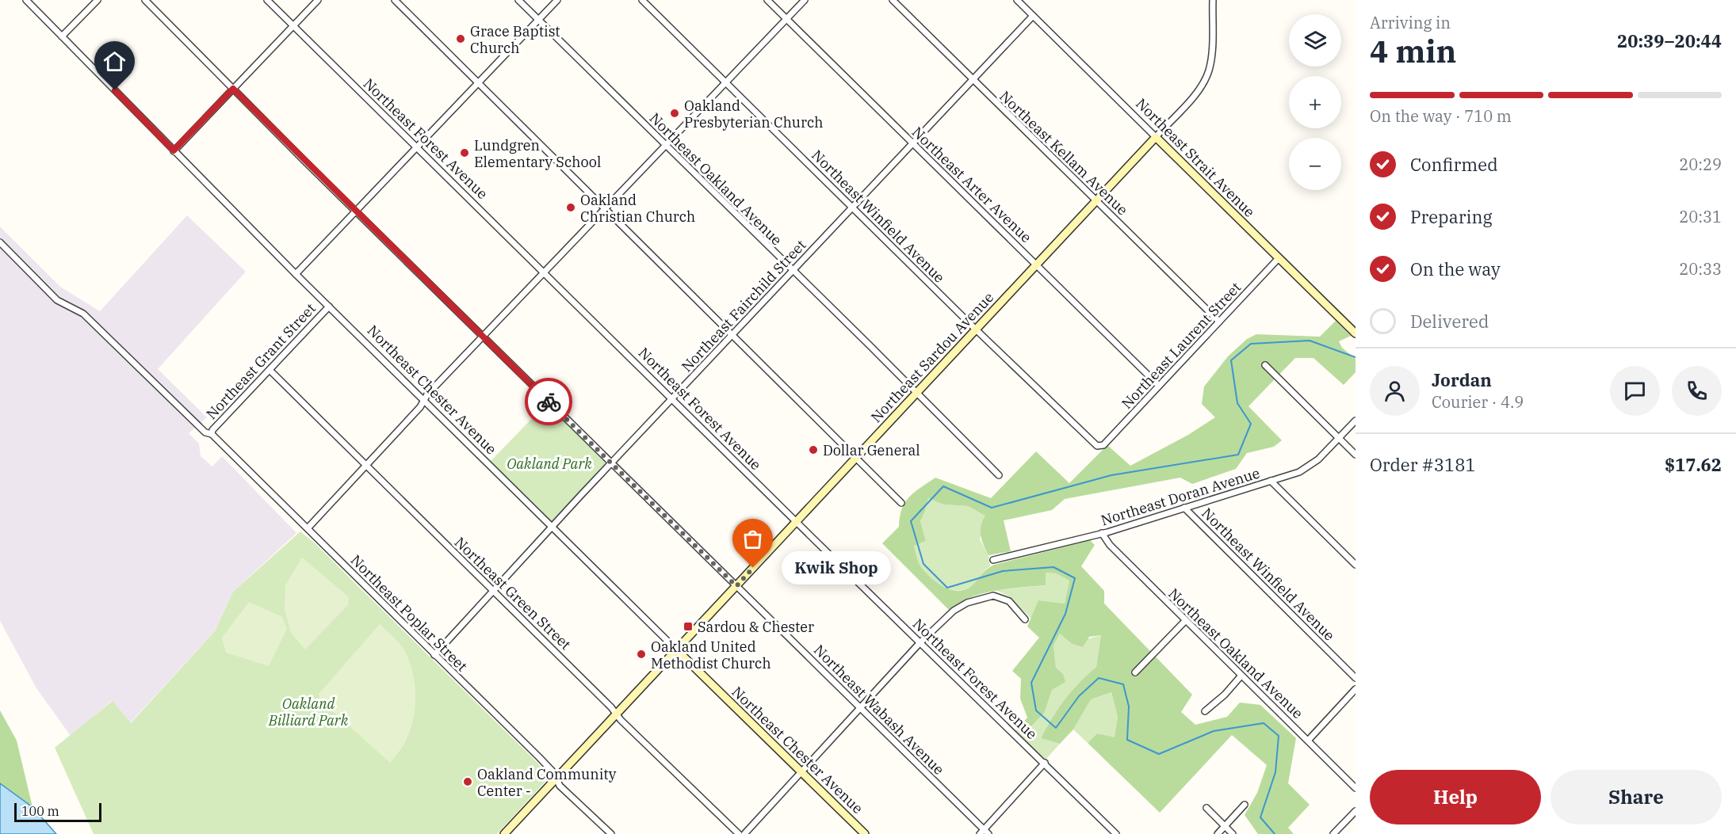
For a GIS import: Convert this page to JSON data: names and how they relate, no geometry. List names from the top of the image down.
{
  "streets": {
    "main road": ["Northeast Strait Avenue", "Northeast Sardou Avenue", "Northeast Chester Avenue"],
    "street": [
      "Northeast Forest Avenue",
      "Northeast Kellam Avenue",
      "Northeast Oakland Avenue",
      "Northeast Arter Avenue",
      "Northeast Winfield Avenue",
      "Northeast Fairchild Street",
      "Northeast Laurent Street",
      "Northeast Grant Street",
      "Northeast Doran Avenue",
      "Northeast Green Street",
      "Northeast Poplar Street",
      "Northeast Wabash Avenue"
    ]
  },
  "crossings": [
    ["Northeast Forest Avenue", "Northeast Fairchild Street"],
    ["Northeast Forest Avenue", "Northeast Sardou Avenue"],
    ["Northeast Kellam Avenue", "Northeast Fairchild Street"],
    ["Northeast Kellam Avenue", "Northeast Laurent Street"],
    ["Northeast Kellam Avenue", "Northeast Sardou Avenue"],
    ["Northeast Strait Avenue", "Northeast Fairchild Street"],
    ["Northeast Strait Avenue", "Northeast Laurent Street"],
    ["Northeast Strait Avenue", "Northeast Sardou Avenue"],
    ["Northeast Oakland Avenue", "Northeast Fairchild Street"],
    ["Northeast Oakland Avenue", "Northeast Sardou Avenue"],
    ["Northeast Oakland Avenue", "Northeast Doran Avenue"],
    ["Northeast Arter Avenue", "Northeast Fairchild Street"],
    ["Northeast Arter Avenue", "Northeast Laurent Street"],
    ["Northeast Arter Avenue", "Northeast Sardou Avenue"],
    ["Northeast Winfield Avenue", "Northeast Fairchild Street"],
    ["Northeast Winfield Avenue", "Northeast Laurent Street"],
    ["Northeast Winfield Avenue", "Northeast Sardou Avenue"],
    ["Northeast Winfield Avenue", "Northeast Doran Avenue"],
    ["Northeast Fairchild Street", "Northeast Chester Avenue"],
    ["Northeast Fairchild Street", "Northeast Green Street"],
    ["Northeast Fairchild Street", "Northeast Poplar Street"],
    ["Northeast Fairchild Street", "Northeast Wabash Avenue"],
    ["Northeast Sardou Avenue", "Northeast Chester Avenue"],
    ["Northeast Sardou Avenue", "Northeast Green Street"],
    ["Northeast Sardou Avenue", "Northeast Poplar Street"],
    ["Northeast Sardou Avenue", "Northeast Wabash Avenue"],
    ["Northeast Grant Street", "Northeast Chester Avenue"],
    ["Northeast Grant Street", "Northeast Green Street"],
    ["Northeast Grant Street", "Northeast Poplar Street"]
  ],
  "parks": ["Oakland Park", "Oakland Billiard Park"],
  "places": {
    "other": [
      "Grace Baptist Church",
      "Oakland Presbyterian Church",
      "Lundgren Elementary School",
      "Oakland Christian Church",
      "Dollar General",
      "Kwik Shop",
      "Oakland United Methodist Church",
      "Oakland Community Center -"
    ],
    "transit": ["Sardou & Chester"]
  },
  "scale_bar": "100 m",
  "page": {
    "heading": ["4 min", "Arriving in", "20:39–20:44"],
    "panel": [
      "Jordan",
      "Courier · 4.9",
      "Order #3181",
      "$17.62"
    ],
    "map_buttons": ["+", "−"],
    "bar": "On the way · 710 m",
    "list": [
      ["Confirmed", "20:29"],
      ["Preparing", "20:31"],
      ["On the way", "20:33"],
      "Delivered"
    ],
    "bubble": "Kwik Shop",
    "buttons": ["Help", "Share"],
    "scale": "100 m"
  }
}
